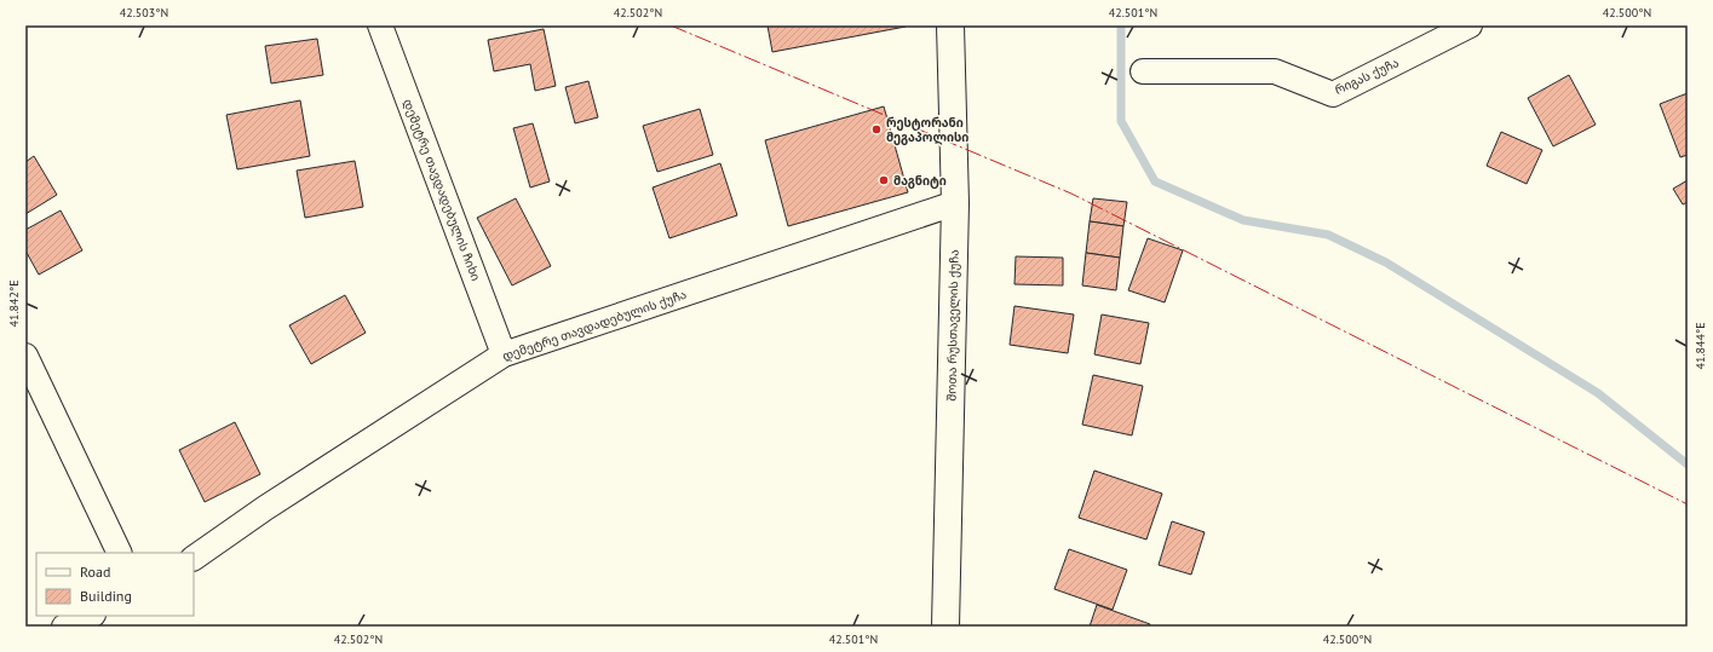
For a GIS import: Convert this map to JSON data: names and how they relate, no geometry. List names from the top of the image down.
{
  "streets": {
    "main road": ["შოთა რუსთაველის ქუჩა"],
    "street": ["რიგას ქუჩა", "დემეტრე თავდადებულის ჩიხი", "დემეტრე თავდადებულის ქუჩა"]
  },
  "crossings": [
    ["დემეტრე თავდადებულის ჩიხი", "დემეტრე თავდადებულის ქუჩა"],
    ["დემეტრე თავდადებულის ქუჩა", "შოთა რუსთაველის ქუჩა"]
  ],
  "places": ["რესტორანი მეგაპოლისი", "მაგნიტი"],
  "legend": ["Road", "Building"],
  "coordinates": [
    "42.503°N",
    "42.502°N",
    "42.501°N",
    "42.500°N",
    "41.842°E",
    "41.844°E"
  ]
}
